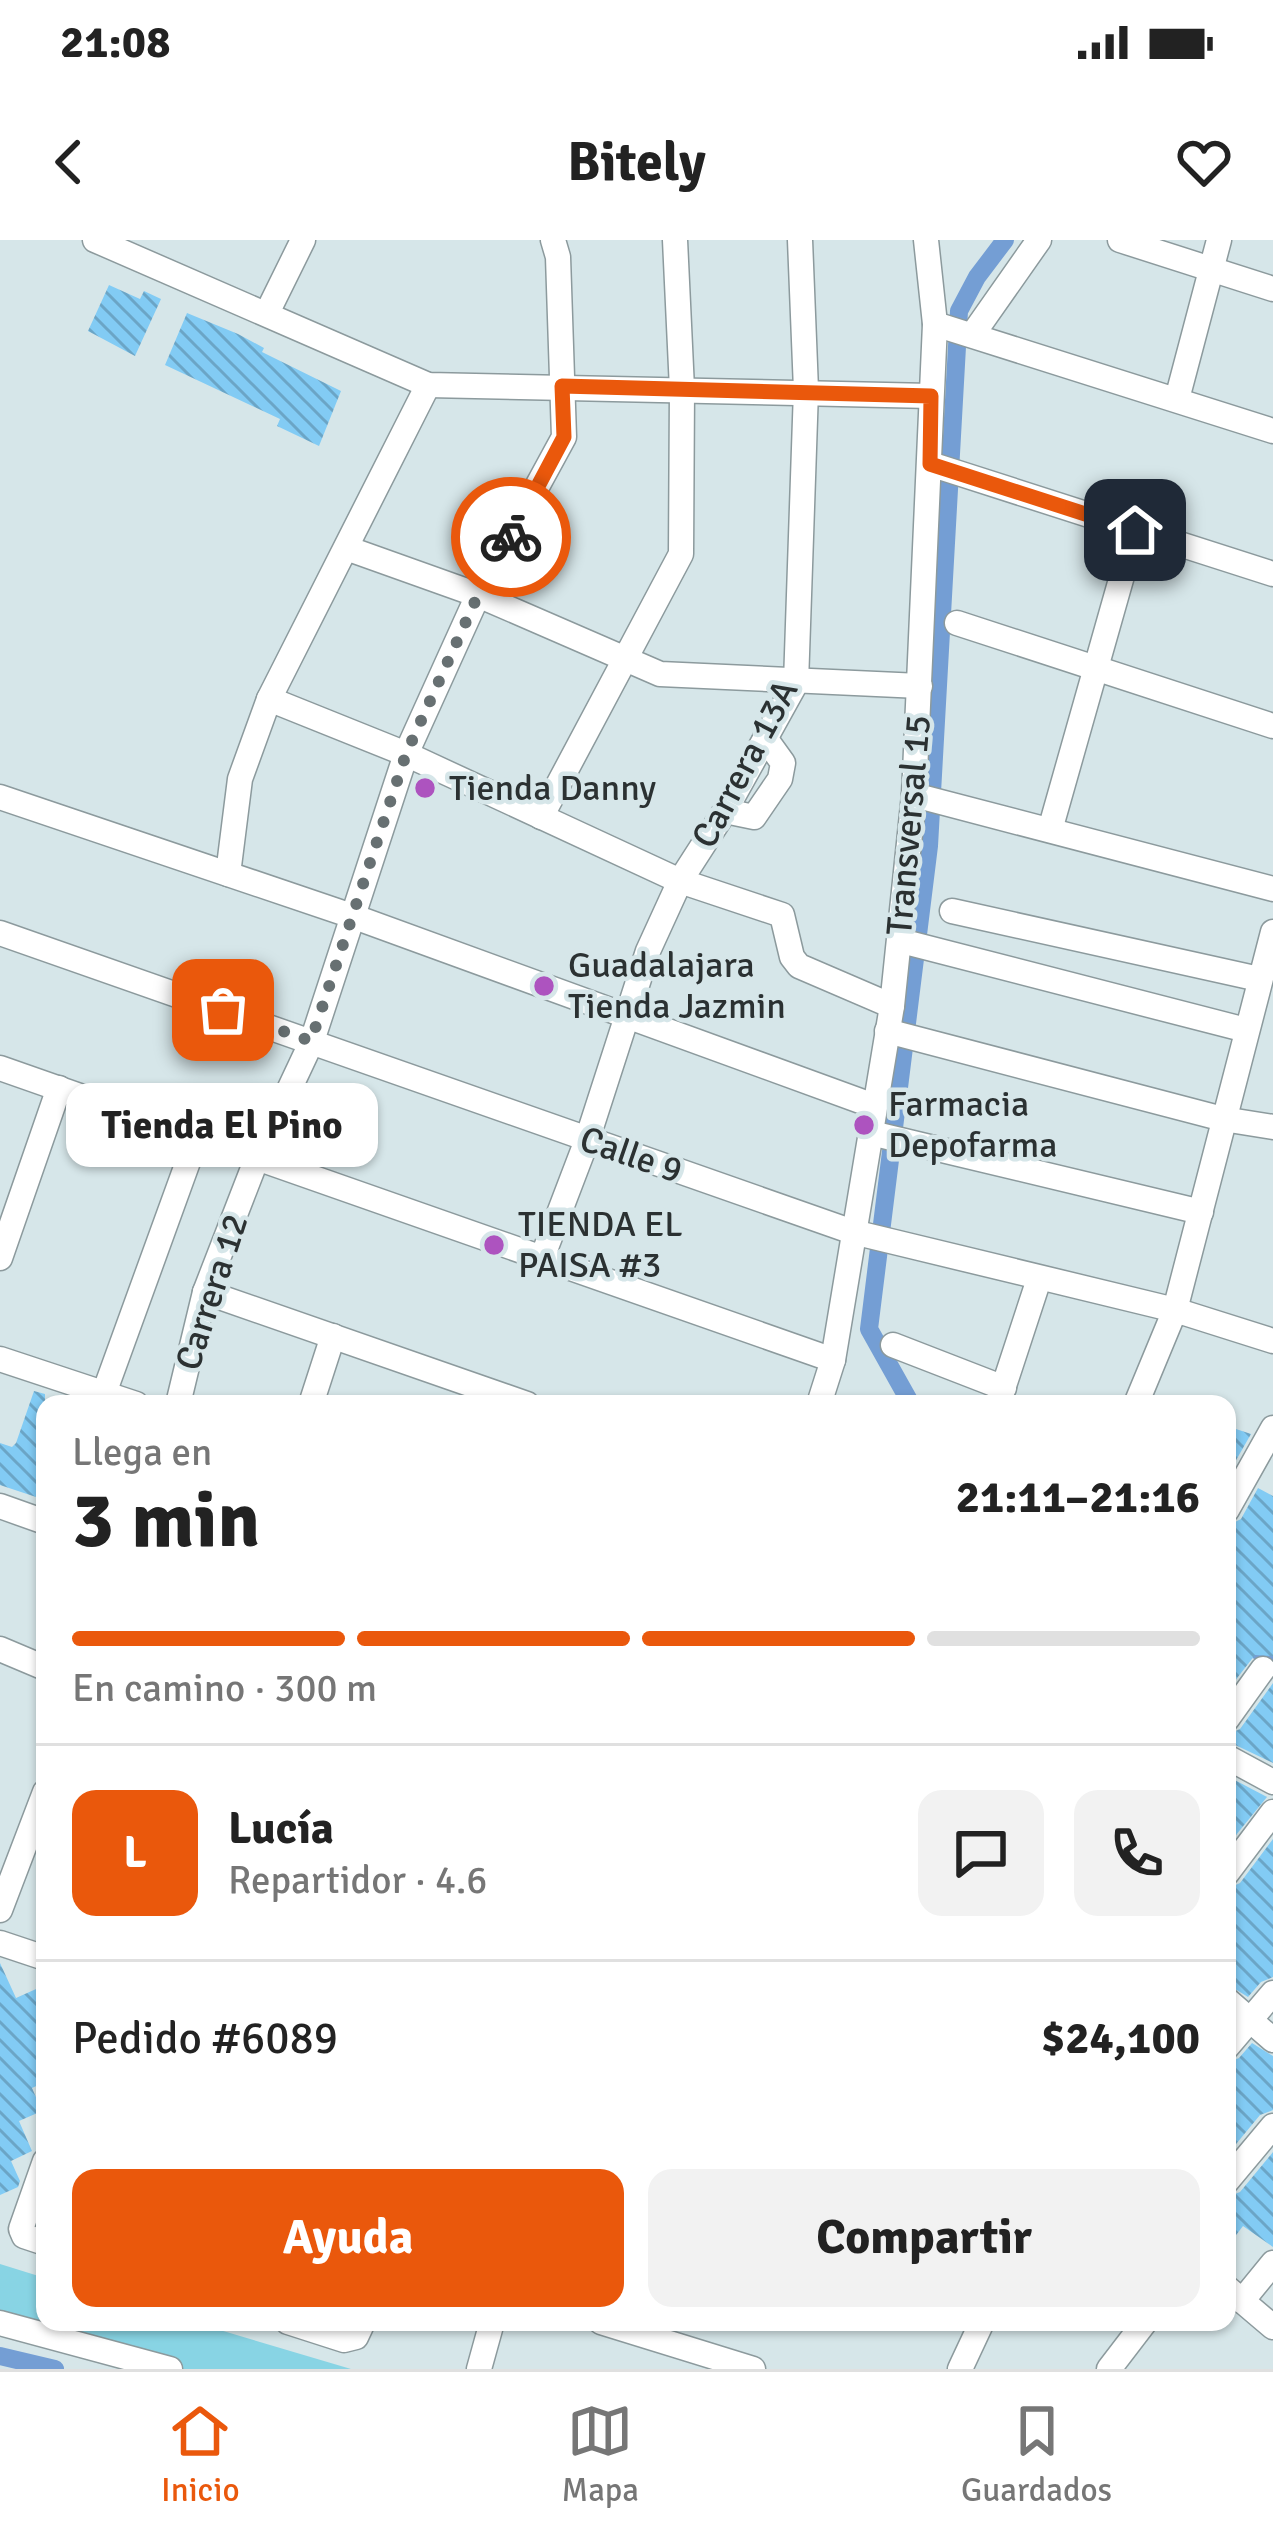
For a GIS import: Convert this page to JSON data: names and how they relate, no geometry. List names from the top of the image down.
{
  "streets": {
    "street": [
      "Carrera 13A",
      "Transversal 15",
      "Calle 9",
      "Carrera 12"
    ]
  },
  "crossings": [
    ["Carrera 13A", "Calle 9"],
    ["Transversal 15", "Calle 9"],
    ["Calle 9", "Carrera 12"]
  ],
  "places": [
    "Tienda Danny",
    "Guadalajara Tienda Jazmin",
    "Tienda El Pino",
    "Farmacia Depofarma",
    "TIENDA EL PAISA #3"
  ],
  "page": {
    "status": "21:08",
    "header": "Bitely",
    "bubble": "Tienda El Pino",
    "heading": ["3 min", "Llega en", "21:11–21:16"],
    "panel": [
      "Lucía",
      "Repartidor · 4.6",
      "Pedido #6089",
      "$24,100"
    ],
    "bar": "En camino · 300 m",
    "round": "L",
    "buttons": ["Ayuda", "Compartir"],
    "tabs": ["Inicio", "Mapa", "Guardados"]
  }
}
